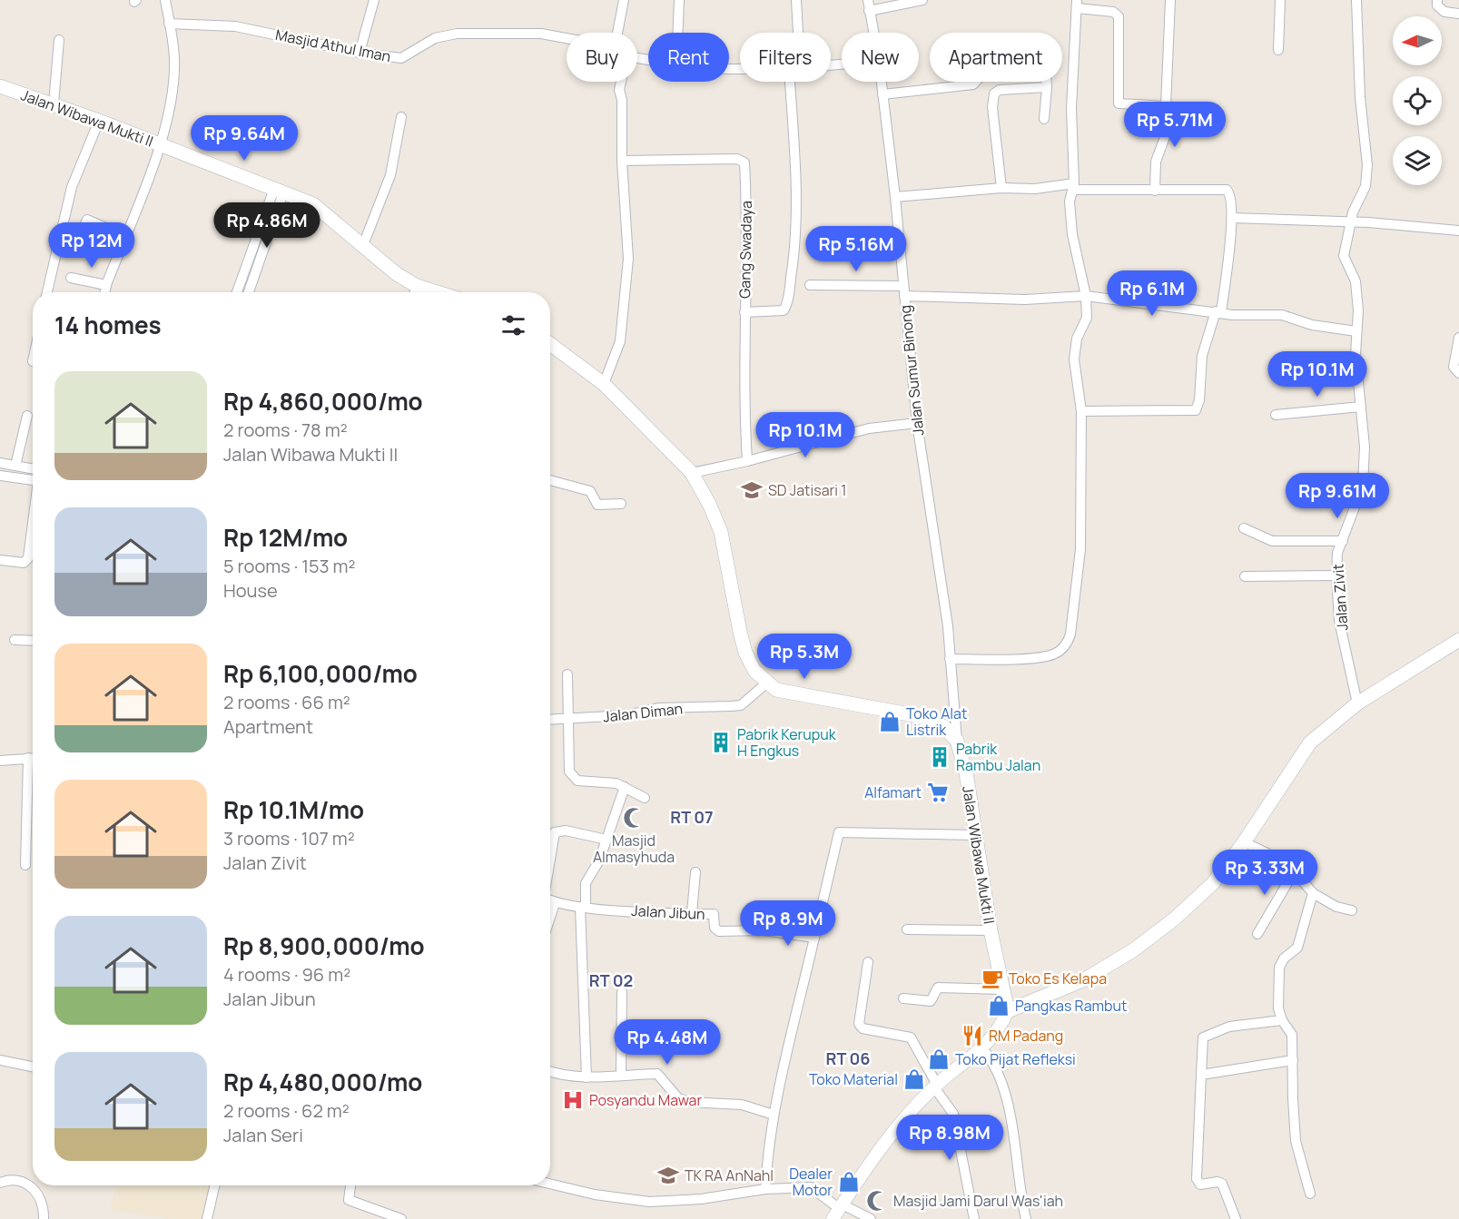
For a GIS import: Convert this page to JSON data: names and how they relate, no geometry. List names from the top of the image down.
{
  "streets": {
    "main road": ["Jalan Wibawa Mukti II"],
    "street": [
      "Masjid Athul Iman",
      "Gang Swadaya",
      "Jalan Sumur Binong",
      "Jalan Zivit",
      "Jalan Diman",
      "Jalan Jibun"
    ]
  },
  "crossings": [
    ["Jalan Wibawa Mukti II", "Jalan Sumur Binong"]
  ],
  "districts": ["RT 07", "RT 02", "RT 06"],
  "places": {
    "school or university": ["SD Jatisari 1", "TK RA AnNahl"],
    "shop": [
      "Toko Alat Listrik",
      "Pangkas Rambut",
      "Toko Pijat Refleksi",
      "Toko Material",
      "Dealer Motor"
    ],
    "building": ["Pabrik Kerupuk H Engkus", "Pabrik Rambu Jalan"],
    "supermarket": ["Alfamart"],
    "mosque": ["Masjid Almasyhuda", "Masjid Jami Darul Was'iah"],
    "cafe": ["Toko Es Kelapa"],
    "restaurant": ["RM Padang"],
    "hospital": ["Posyandu Mawar"]
  },
  "north": "left",
  "page": {
    "chip": [
      "Buy",
      "Rent",
      "Filters",
      "New",
      "Apartment"
    ],
    "price": [
      "Rp 5.71M",
      "Rp 9.64M",
      "Rp 4.86M",
      "Rp 12M",
      "Rp 5.16M",
      "Rp 6.1M",
      "Rp 10.1M",
      "Rp 10.1M",
      "Rp 9.61M",
      "Rp 5.3M",
      "Rp 3.33M",
      "Rp 8.9M",
      "Rp 4.48M",
      "Rp 8.98M"
    ],
    "heading": "14 homes",
    "list": [
      {
        "name": "Rp 4,860,000/mo",
        "note": "2 rooms · 78 m² · Jalan Wibawa Mukti II"
      },
      {
        "name": "Rp 12M/mo",
        "note": "5 rooms · 153 m² · House"
      },
      {
        "name": "Rp 6,100,000/mo",
        "note": "2 rooms · 66 m² · Apartment"
      },
      {
        "name": "Rp 10.1M/mo",
        "note": "3 rooms · 107 m² · Jalan Zivit"
      },
      {
        "name": "Rp 8,900,000/mo",
        "note": "4 rooms · 96 m² · Jalan Jibun"
      },
      {
        "name": "Rp 4,480,000/mo",
        "note": "2 rooms · 62 m² · Jalan Seri"
      }
    ]
  }
}
